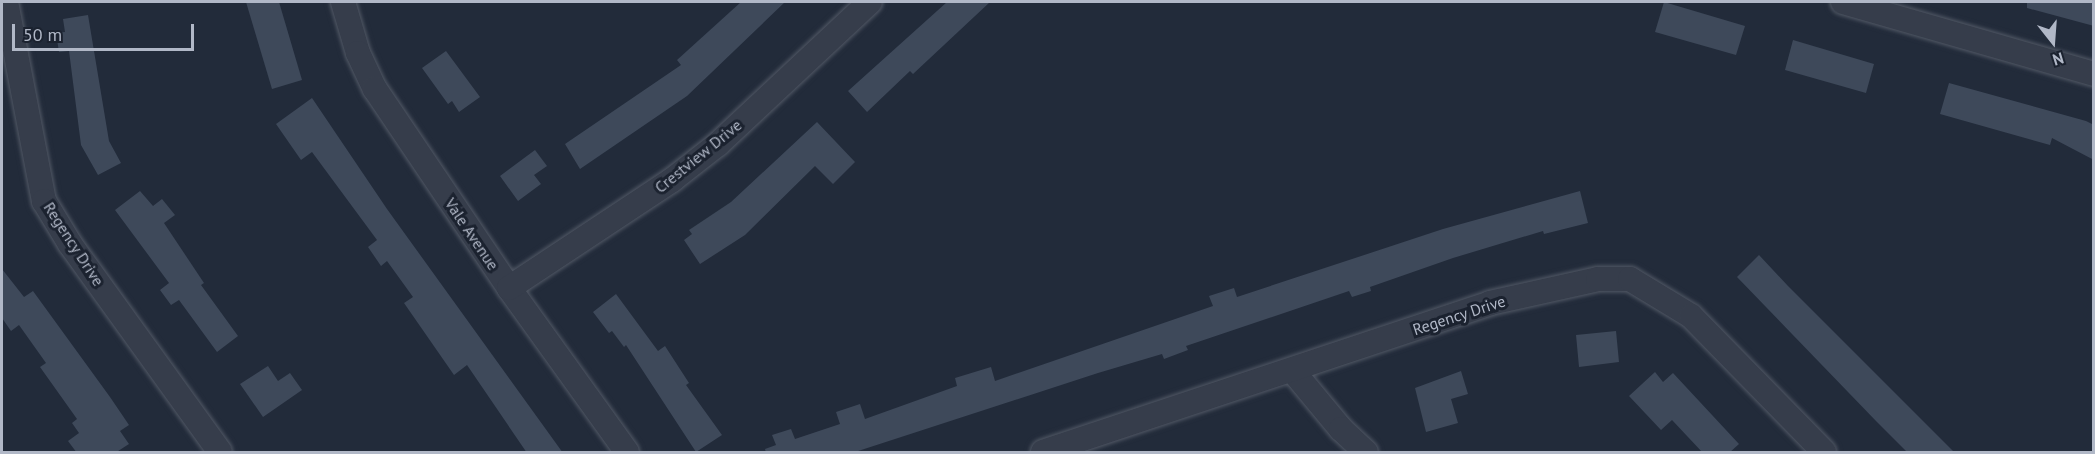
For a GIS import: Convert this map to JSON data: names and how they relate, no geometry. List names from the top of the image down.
{
  "streets": {
    "street": ["Crestview Drive", "Vale Avenue", "Regency Drive"]
  },
  "crossings": [
    ["Crestview Drive", "Vale Avenue"]
  ],
  "scale_bar": "50 m",
  "north": "bottom"
}
